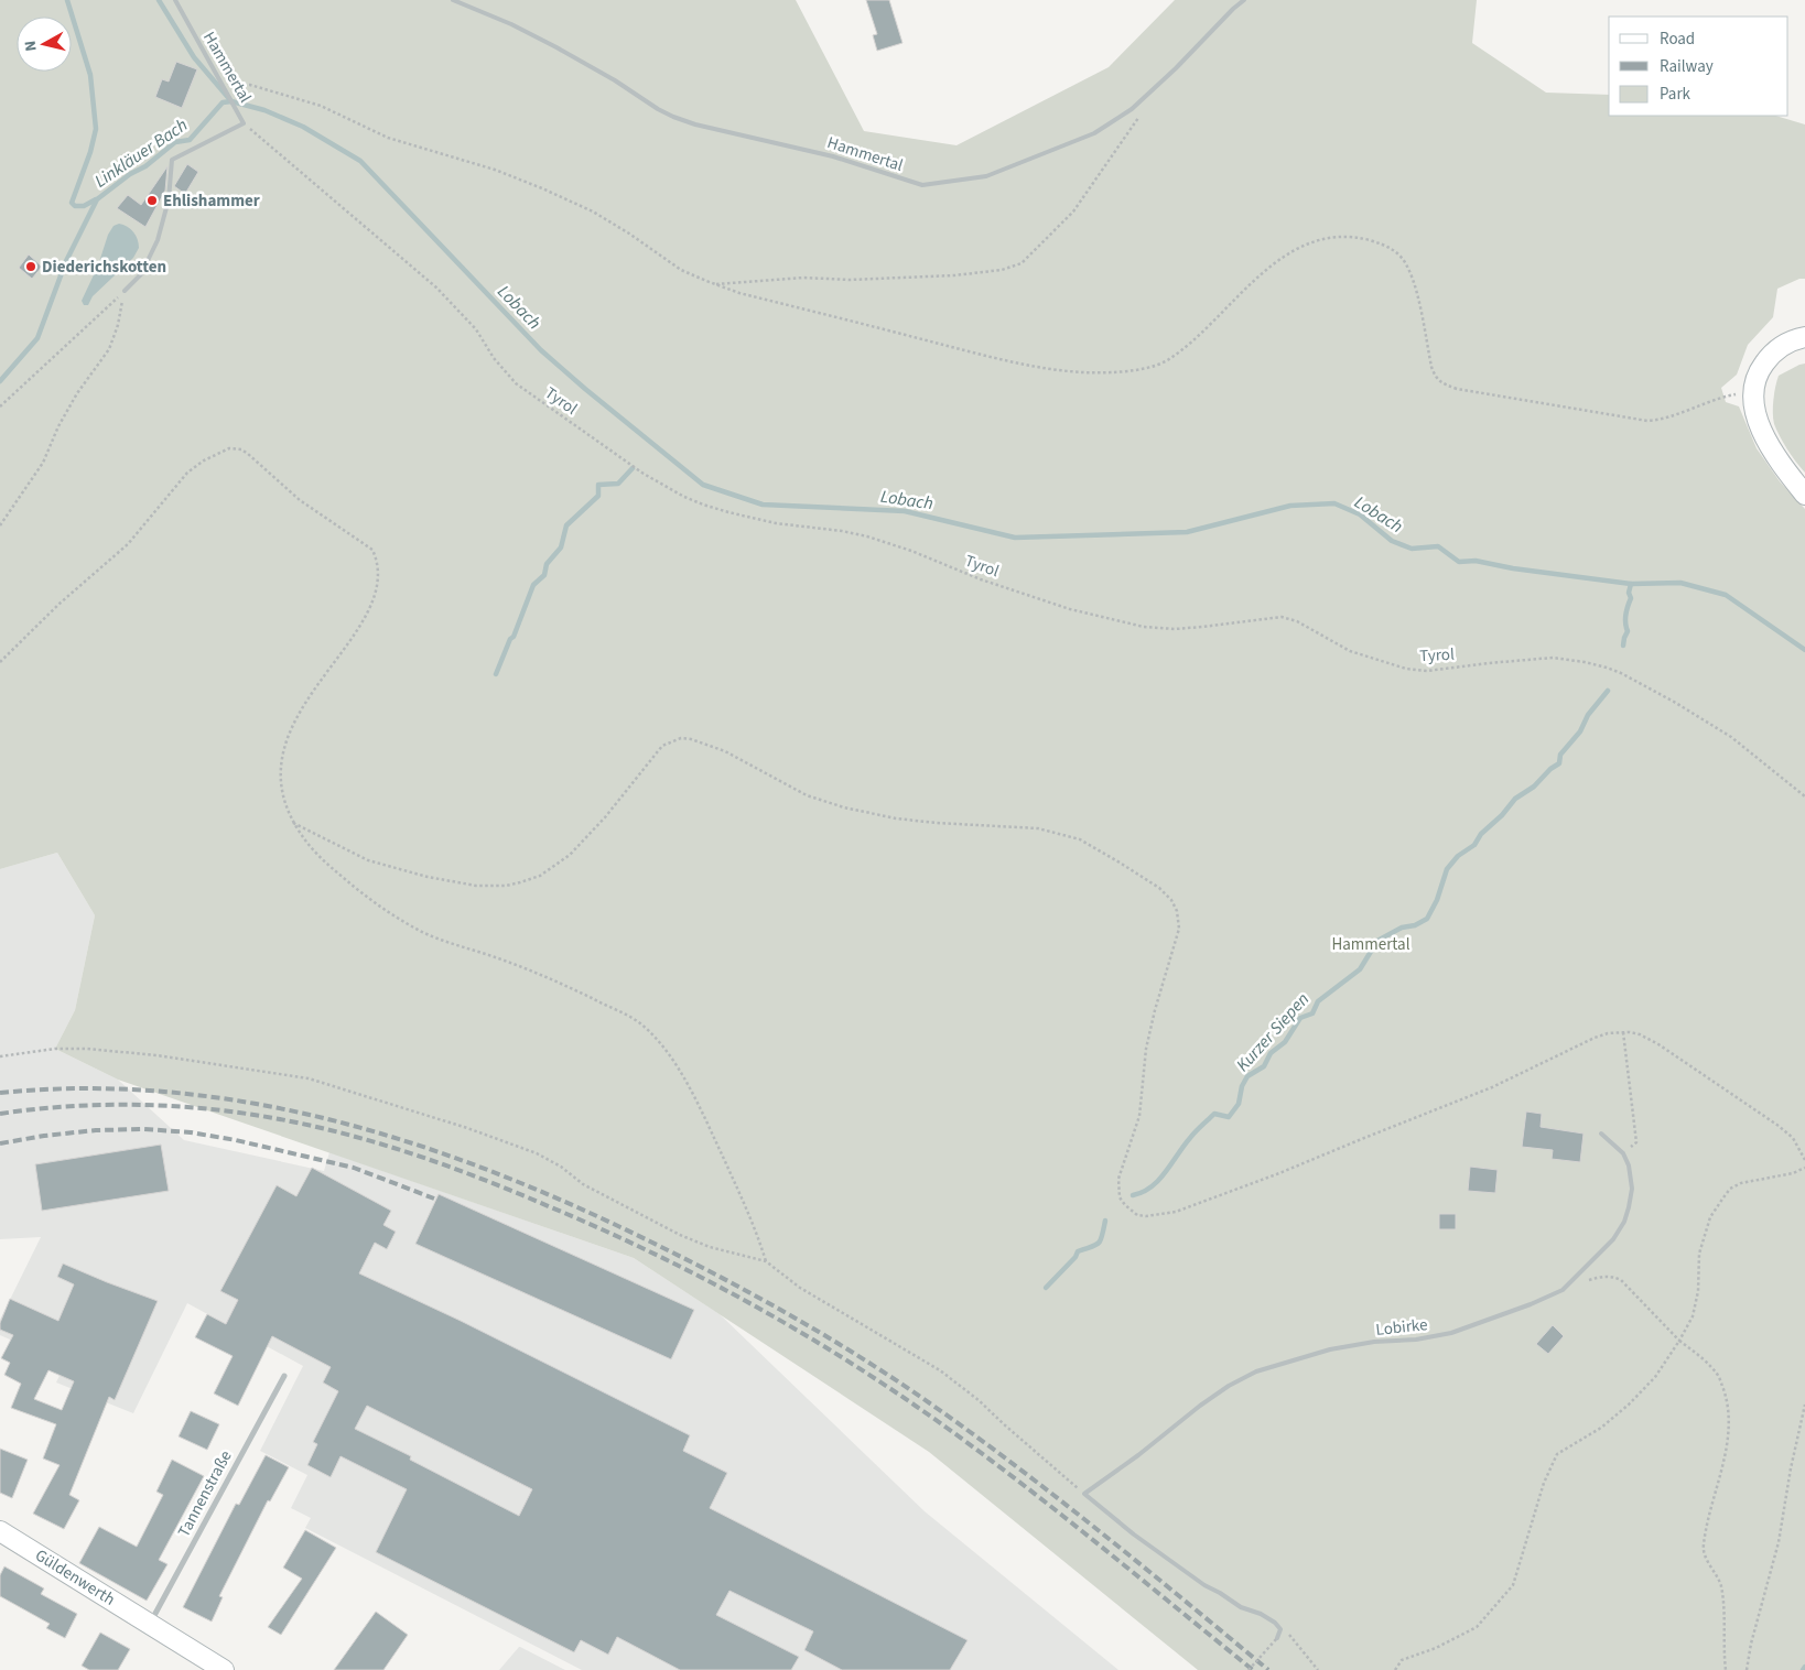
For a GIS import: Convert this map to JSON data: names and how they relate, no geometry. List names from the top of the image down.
{
  "streets": {
    "main road": ["Güldenwerth"],
    "street": ["Tannenstraße"],
    "lane": ["Hammertal", "Lobirke"],
    "path": ["Tyrol"]
  },
  "crossings": [
    ["Hammertal", "Tyrol"],
    ["Tannenstraße", "Güldenwerth"]
  ],
  "water": ["Linkläuer Bach", "Lobach", "Kurzer Siepen"],
  "parks": ["Hammertal"],
  "places": ["Ehlishammer", "Diederichskotten"],
  "legend": ["Road", "Railway", "Park"],
  "north": "left"
}
